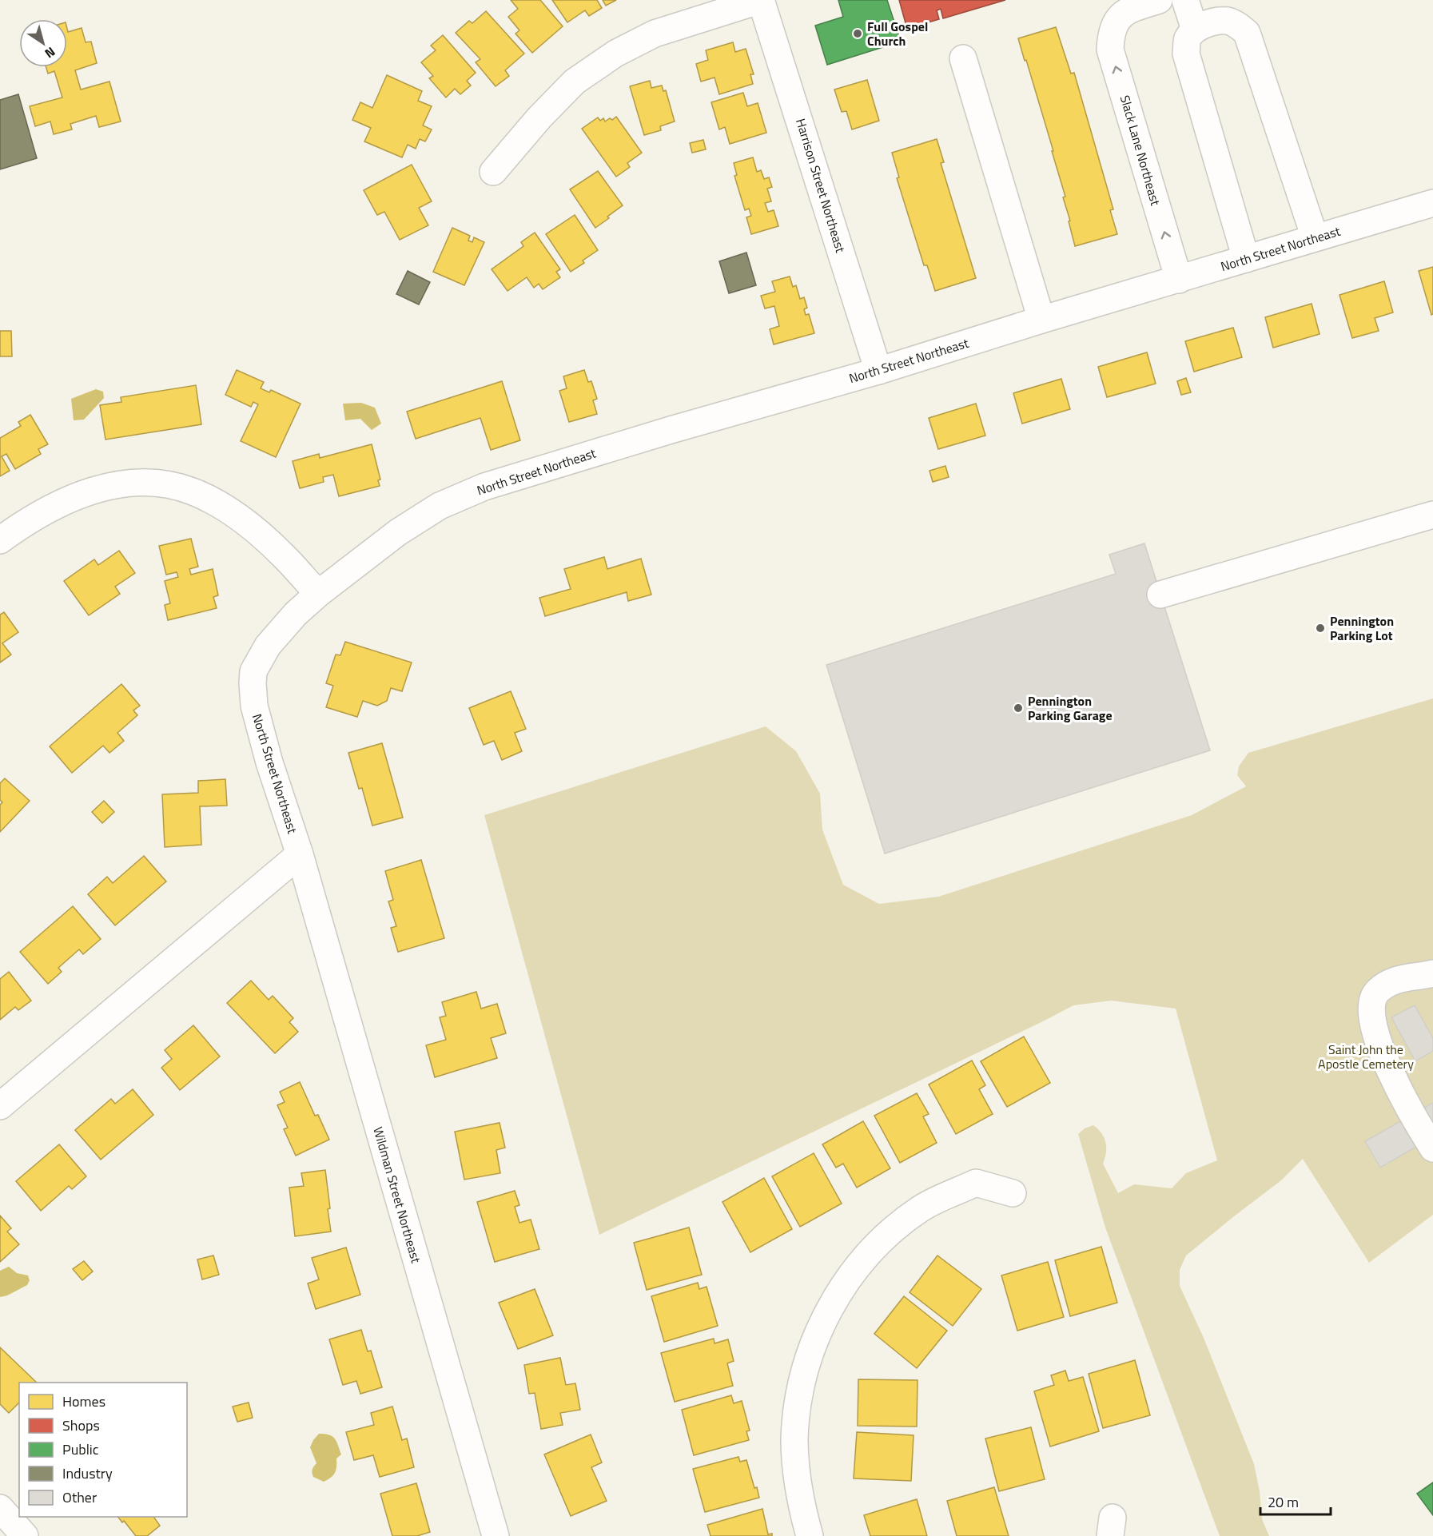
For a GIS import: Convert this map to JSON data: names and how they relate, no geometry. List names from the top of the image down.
{
  "streets": {
    "street": [
      "Slack Lane Northeast",
      "Harrison Street Northeast",
      "North Street Northeast",
      "Wildman Street Northeast"
    ]
  },
  "crossings": [
    ["Slack Lane Northeast", "North Street Northeast"],
    ["Harrison Street Northeast", "North Street Northeast"],
    ["North Street Northeast", "Wildman Street Northeast"]
  ],
  "parks": ["Saint John the Apostle Cemetery"],
  "places": ["Full Gospel Church", "Pennington Parking Lot", "Pennington Parking Garage"],
  "legend": [
    "Homes",
    "Shops",
    "Public",
    "Industry",
    "Other"
  ],
  "scale_bar": "20 m",
  "north": "bottom right"
}
